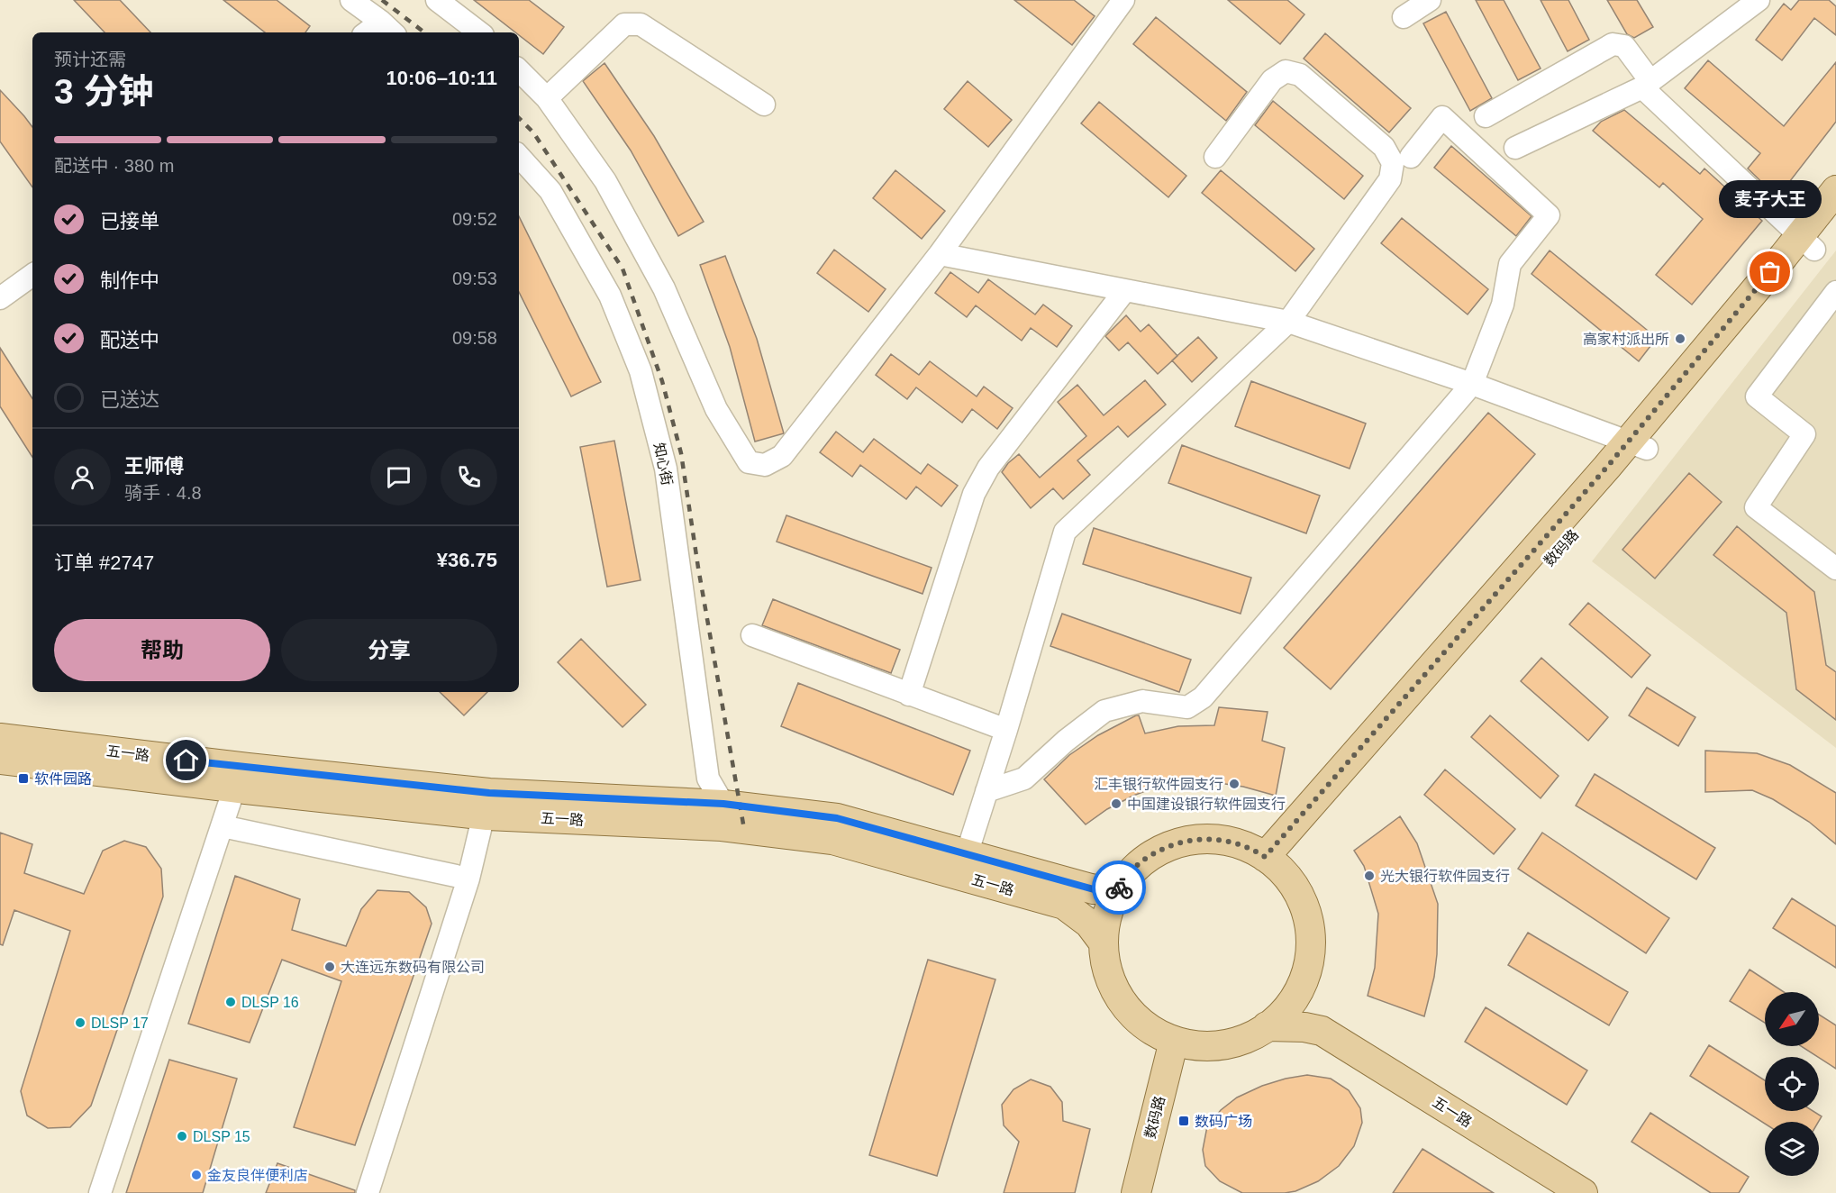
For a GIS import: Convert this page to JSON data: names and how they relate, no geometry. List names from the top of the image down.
{
  "streets": {
    "main road": ["数码路", "五一路"],
    "street": ["知心街"]
  },
  "crossings": [
    ["知心街", "五一路"]
  ],
  "places": {
    "other": [
      "麦子大王",
      "高家村派出所",
      "汇丰银行软件园支行",
      "中国建设银行软件园支行",
      "光大银行软件园支行",
      "大连远东数码有限公司",
      "DLSP 16",
      "DLSP 17",
      "DLSP 15",
      "金友良伴便利店"
    ],
    "transit": ["软件园路", "数码广场"]
  },
  "north": "bottom left",
  "page": {
    "heading": ["3 分钟", "预计还需", "10:06–10:11"],
    "panel": [
      "王师傅",
      "骑手 · 4.8",
      "订单 #2747",
      "¥36.75"
    ],
    "bar": "配送中 · 380 m",
    "bubble": "麦子大王",
    "list": [
      ["已接单", "09:52"],
      ["制作中", "09:53"],
      ["配送中", "09:58"],
      "已送达"
    ],
    "buttons": ["帮助", "分享"]
  }
}
